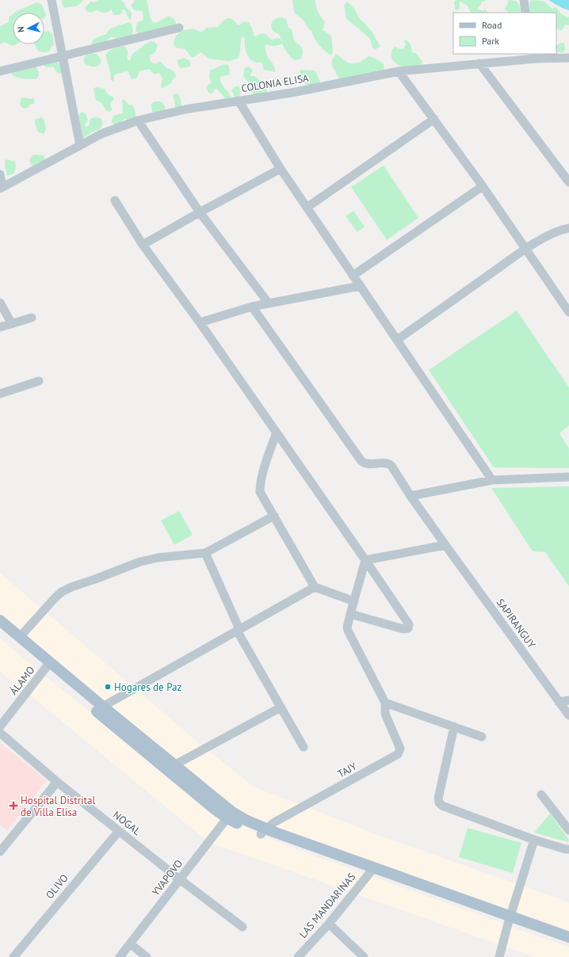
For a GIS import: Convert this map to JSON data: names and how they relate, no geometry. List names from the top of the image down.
{
  "streets": {
    "street": [
      "COLONIA ELISA",
      "SAPIRANGUY",
      "ÁLAMO",
      "TAJY",
      "NOGAL",
      "YVAPOVO",
      "OLIVO",
      "LAS MANDARINAS"
    ]
  },
  "crossings": [
    ["NOGAL", "YVAPOVO"],
    ["NOGAL", "OLIVO"]
  ],
  "places": {
    "other": ["Hogares de Paz"],
    "health": ["Hospital Distrital de Villa Elisa"]
  },
  "legend": ["Road", "Park"],
  "north": "left"
}
